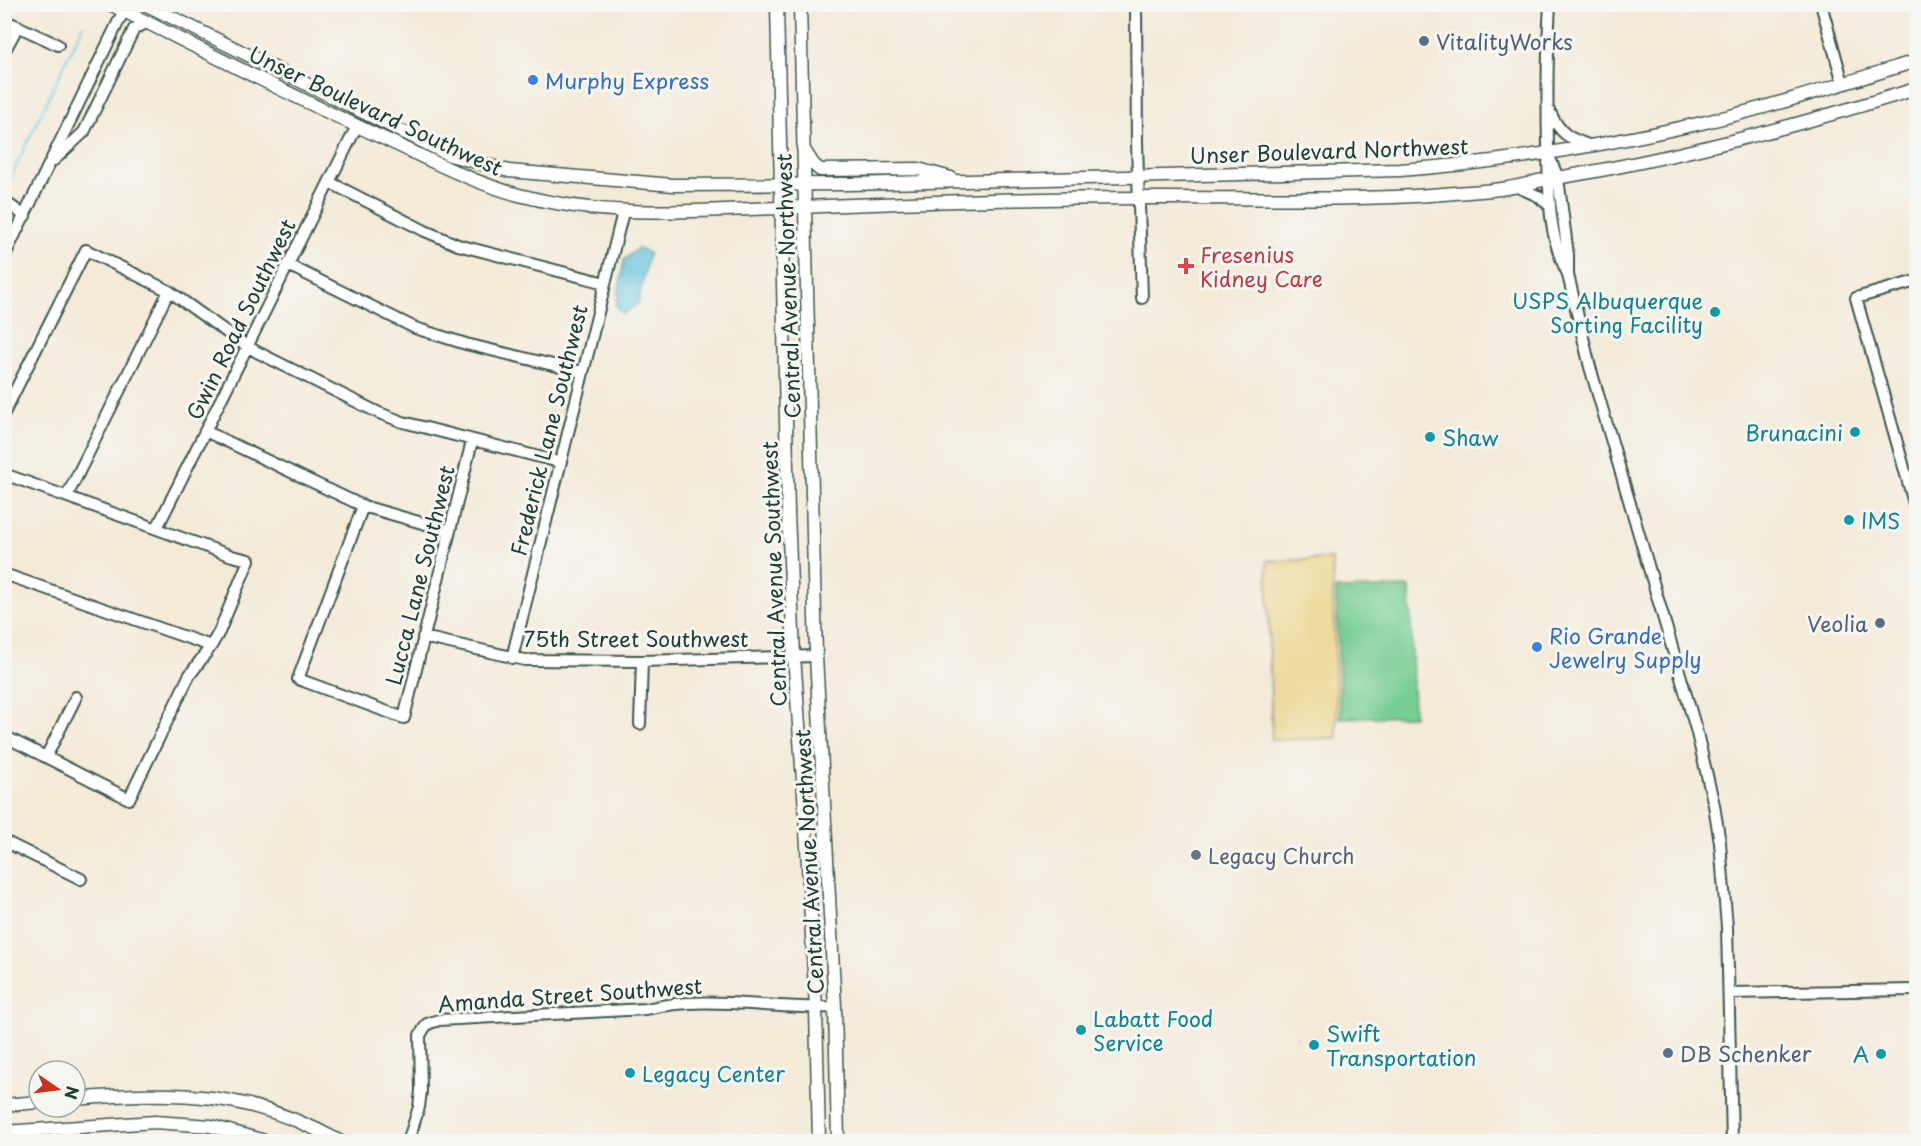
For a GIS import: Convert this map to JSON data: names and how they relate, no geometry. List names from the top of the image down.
{
  "streets": {
    "main road": [
      "Unser Boulevard Southwest",
      "Unser Boulevard Northwest",
      "Central Avenue Northwest",
      "Central Avenue Southwest"
    ],
    "street": [
      "Gwin Road Southwest",
      "Frederick Lane Southwest",
      "Lucca Lane Southwest",
      "75th Street Southwest",
      "Amanda Street Southwest"
    ]
  },
  "crossings": [
    ["Unser Boulevard Southwest", "Unser Boulevard Northwest"],
    ["Unser Boulevard Southwest", "Central Avenue Northwest"],
    ["Unser Boulevard Southwest", "Gwin Road Southwest"],
    ["Unser Boulevard Southwest", "Frederick Lane Southwest"],
    ["Unser Boulevard Southwest", "Central Avenue Southwest"],
    ["Unser Boulevard Northwest", "Central Avenue Northwest"],
    ["Central Avenue Northwest", "75th Street Southwest"],
    ["Central Avenue Northwest", "Amanda Street Southwest"],
    ["Frederick Lane Southwest", "75th Street Southwest"],
    ["Central Avenue Southwest", "75th Street Southwest"],
    ["Central Avenue Southwest", "Amanda Street Southwest"],
    ["Lucca Lane Southwest", "75th Street Southwest"]
  ],
  "places": {
    "other": [
      "VitalityWorks",
      "Murphy Express",
      "USPS Albuquerque Sorting Facility",
      "Brunacini",
      "Shaw",
      "IMS",
      "Veolia",
      "Rio Grande Jewelry Supply",
      "Legacy Church",
      "Labatt Food Service",
      "Swift Transportation",
      "DB Schenker",
      "A",
      "Legacy Center"
    ],
    "health": ["Fresenius Kidney Care"]
  },
  "north": "right"
}
